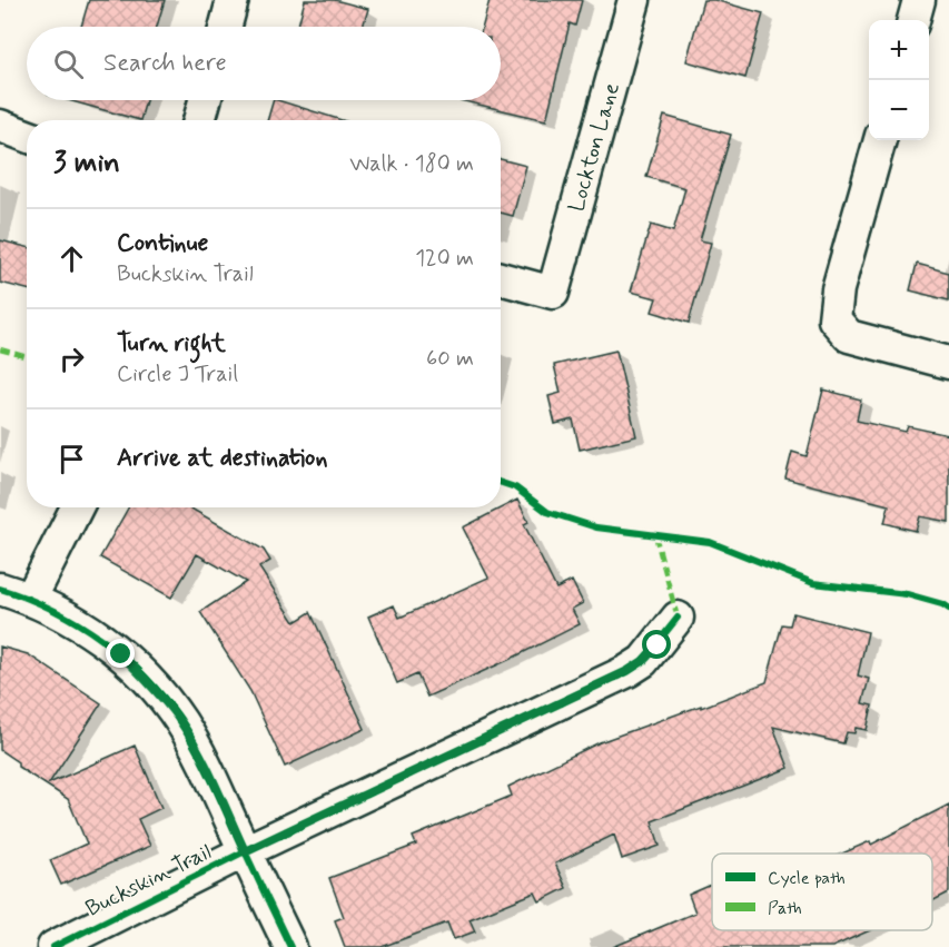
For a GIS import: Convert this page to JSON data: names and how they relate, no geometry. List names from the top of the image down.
{
  "streets": {
    "street": ["Lockton Lane", "Buckskin Trail"]
  },
  "legend": ["Cycle path", "Path"],
  "page": {
    "map_buttons": ["+", "−"],
    "search": "Search here",
    "heading": ["3 min", "Walk · 180 m"],
    "list": [
      ["Continue", "Buckskin Trail", "120 m"],
      ["Turn right", "Circle J Trail", "60 m"],
      "Arrive at destination"
    ]
  }
}
